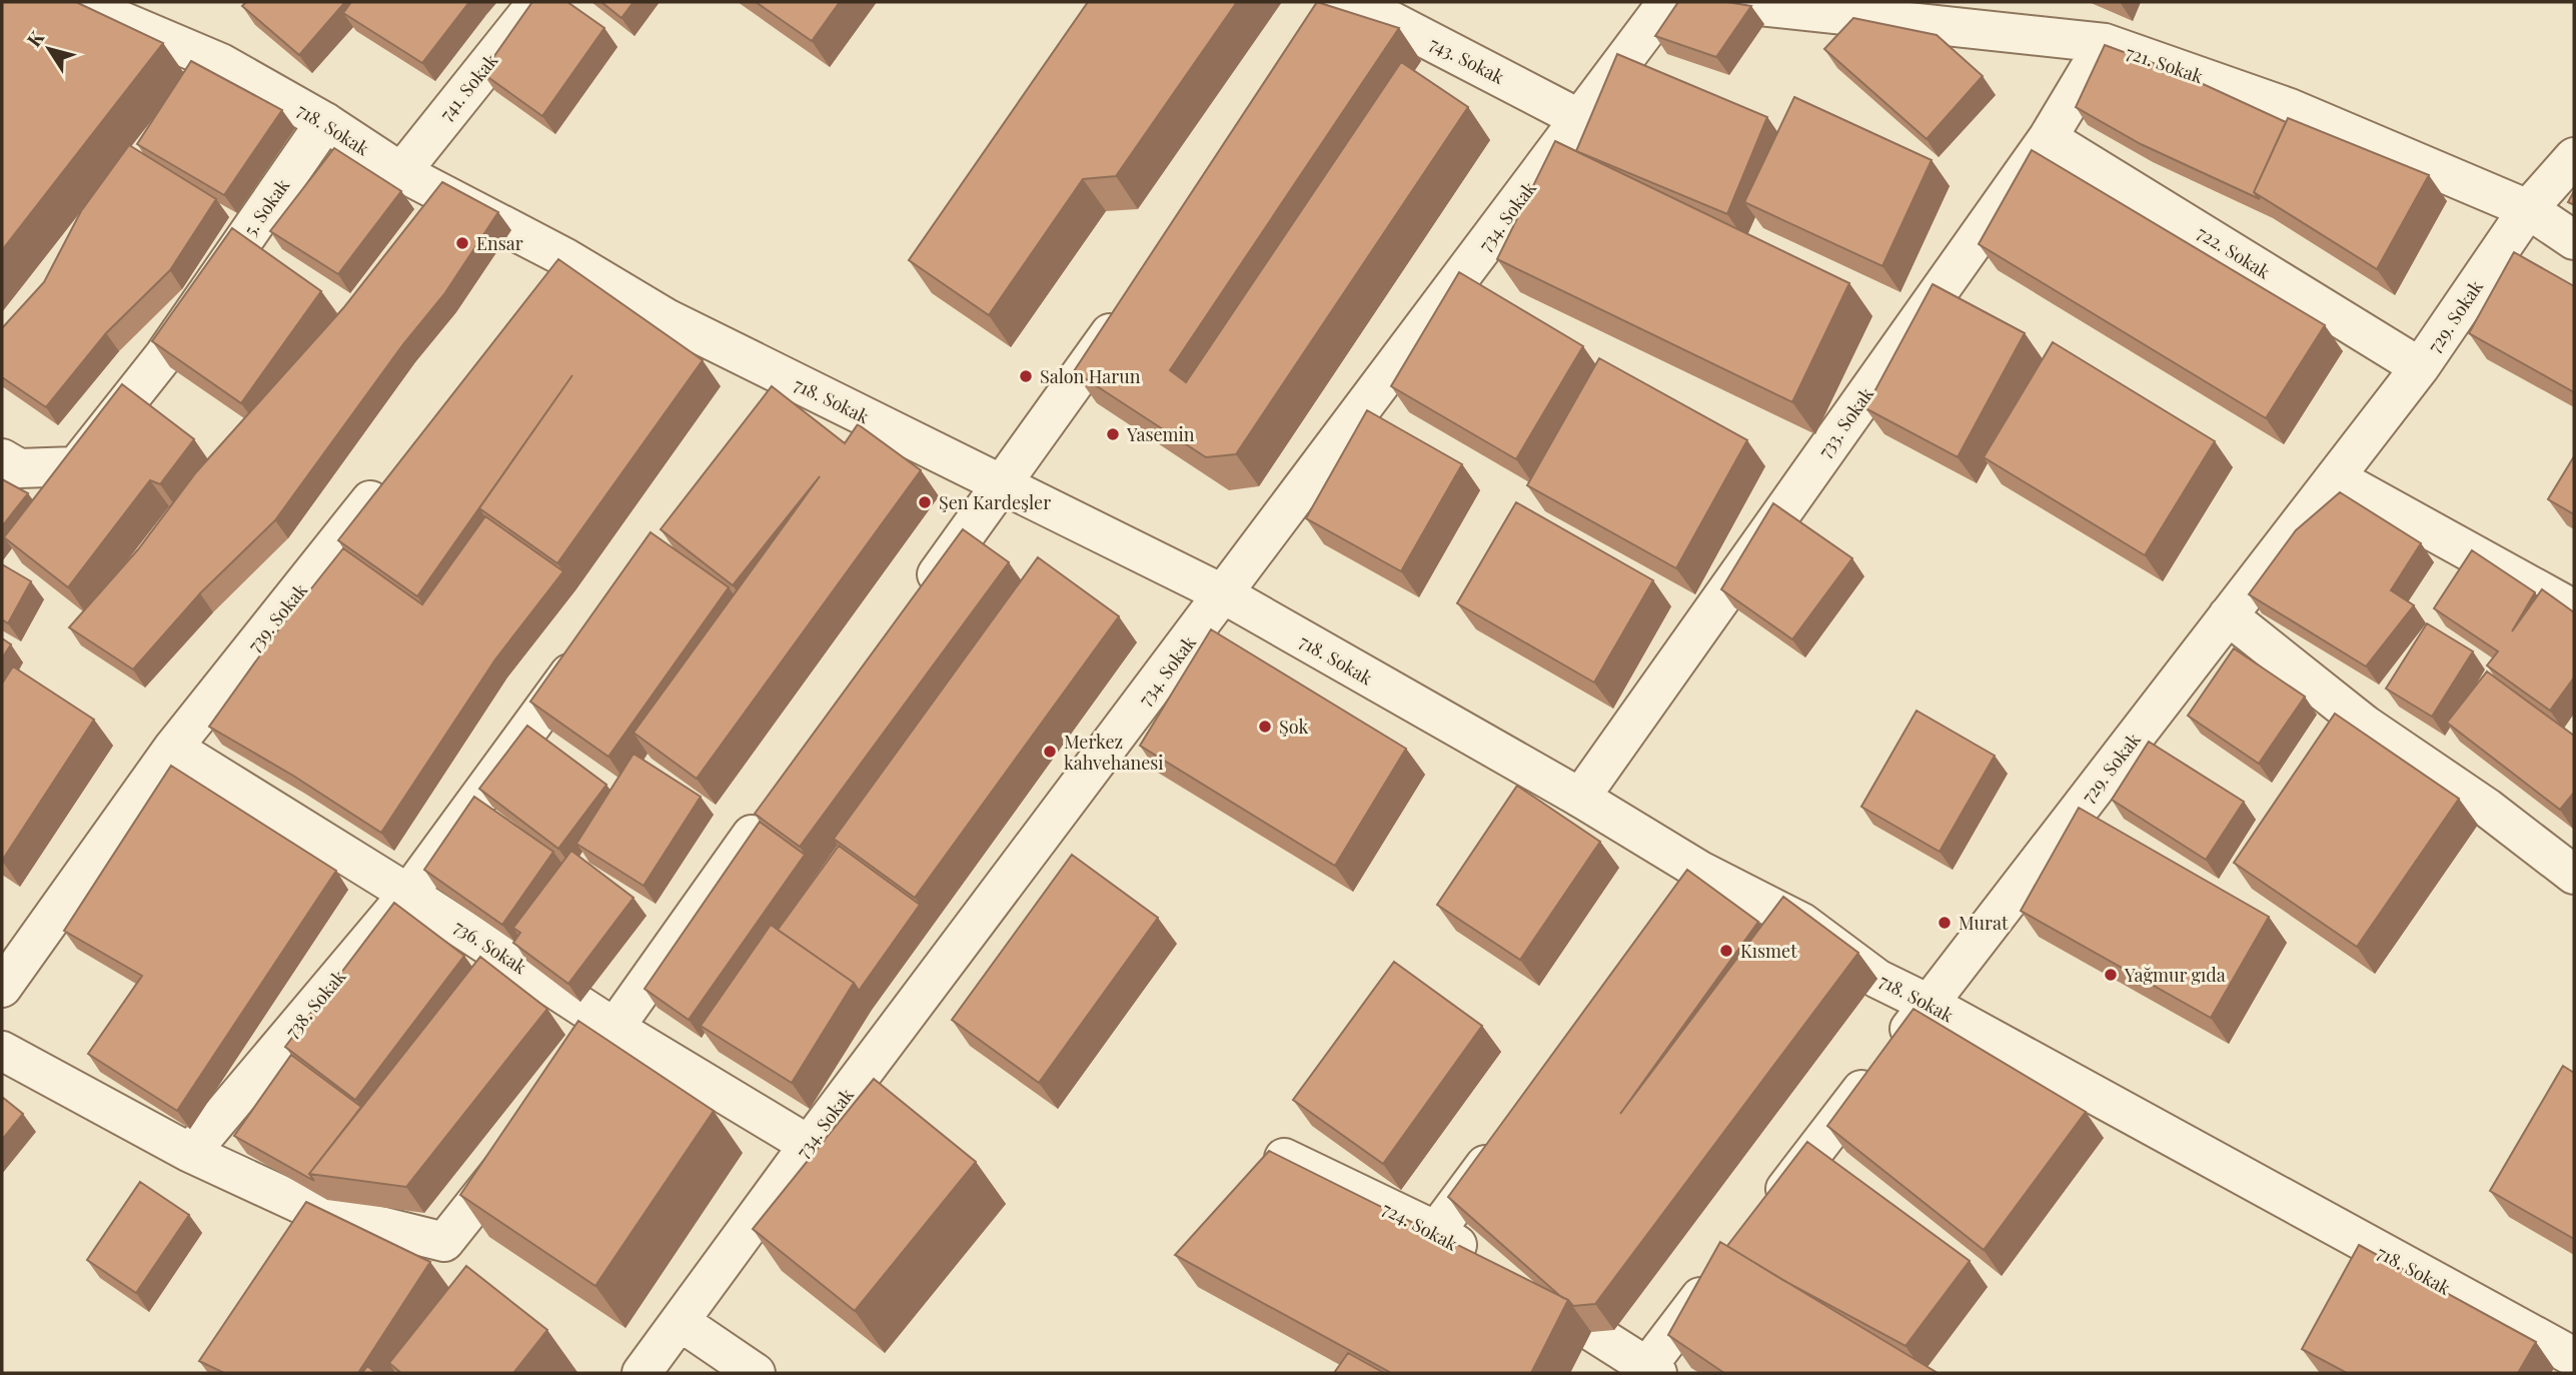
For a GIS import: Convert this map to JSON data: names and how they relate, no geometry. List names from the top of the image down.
{
  "streets": {
    "street": [
      "743. Sokak",
      "721. Sokak",
      "741. Sokak",
      "718. Sokak",
      "5. Sokak",
      "734. Sokak",
      "722. Sokak",
      "729. Sokak",
      "733. Sokak",
      "739. Sokak",
      "736. Sokak",
      "738. Sokak",
      "724. Sokak"
    ]
  },
  "crossings": [
    ["743. Sokak", "734. Sokak"],
    ["721. Sokak", "729. Sokak"],
    ["721. Sokak", "733. Sokak"],
    ["741. Sokak", "718. Sokak"],
    ["718. Sokak", "5. Sokak"],
    ["718. Sokak", "734. Sokak"],
    ["718. Sokak", "729. Sokak"],
    ["718. Sokak", "733. Sokak"],
    ["734. Sokak", "736. Sokak"],
    ["722. Sokak", "729. Sokak"],
    ["722. Sokak", "733. Sokak"],
    ["739. Sokak", "736. Sokak"],
    ["736. Sokak", "738. Sokak"]
  ],
  "places": [
    "Ensar",
    "Salon Harun",
    "Yasemin",
    "Şen Kardeşler",
    "Şok",
    "Merkez kahvehanesi",
    "Murat",
    "Kısmet",
    "Yağmur gıda"
  ],
  "north": "top left"
}
